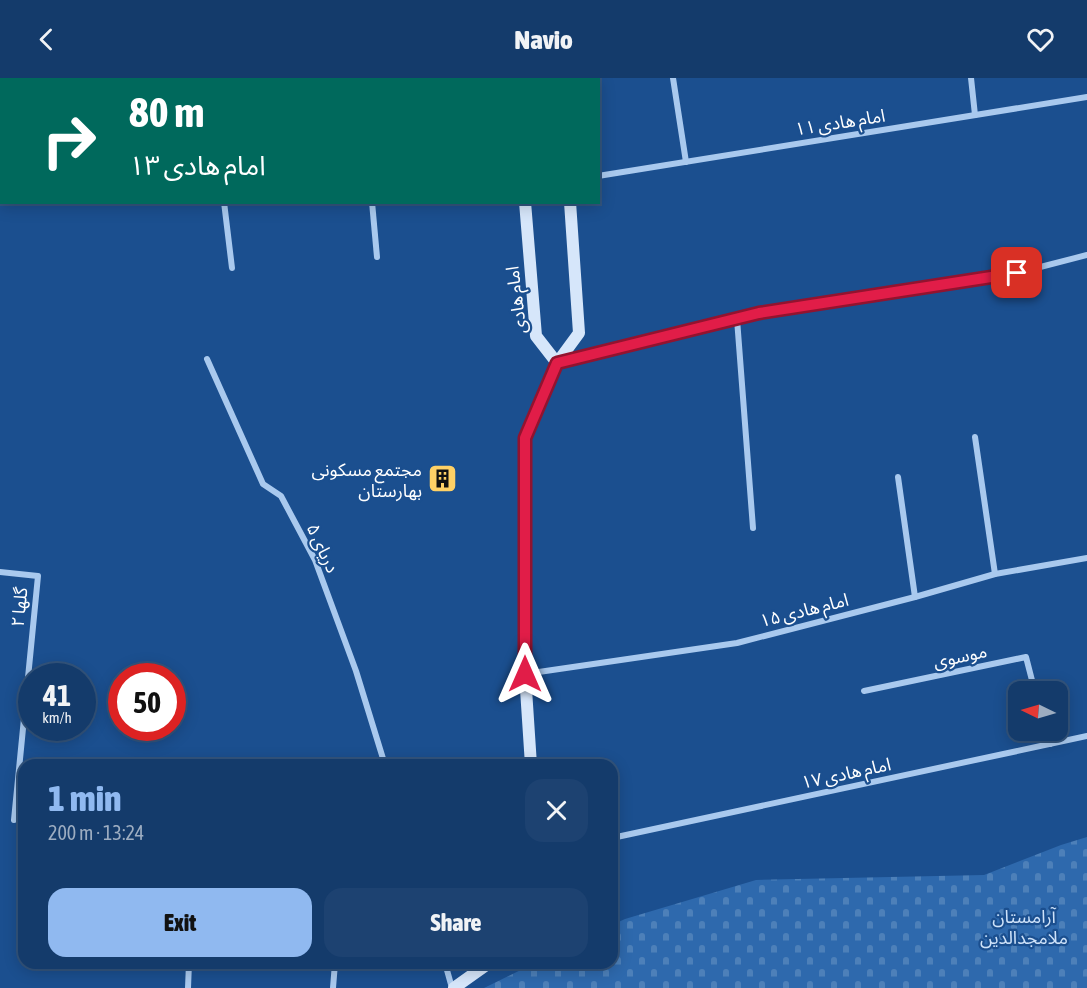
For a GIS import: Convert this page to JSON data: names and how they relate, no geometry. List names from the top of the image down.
{
  "streets": {
    "main road": ["امام هادی"],
    "street": [
      "امام هادی ١۱",
      "دریای ۵",
      "گلها ۲",
      "امام هادی ۱۵",
      "موسوی",
      "امام هادی ۱۷"
    ]
  },
  "parks": ["آرامستان ملامجدالدین"],
  "places": {
    "building": ["مجتمع مسکونی بهارستان"]
  },
  "north": "left",
  "page": {
    "header": "Navio",
    "turn": ["80 m", "امام هادی ١٣"],
    "speed": "41 km/h",
    "limit": "50",
    "heading": ["1 min", "200 m · 13:24"],
    "buttons": ["Exit", "Share"]
  }
}
